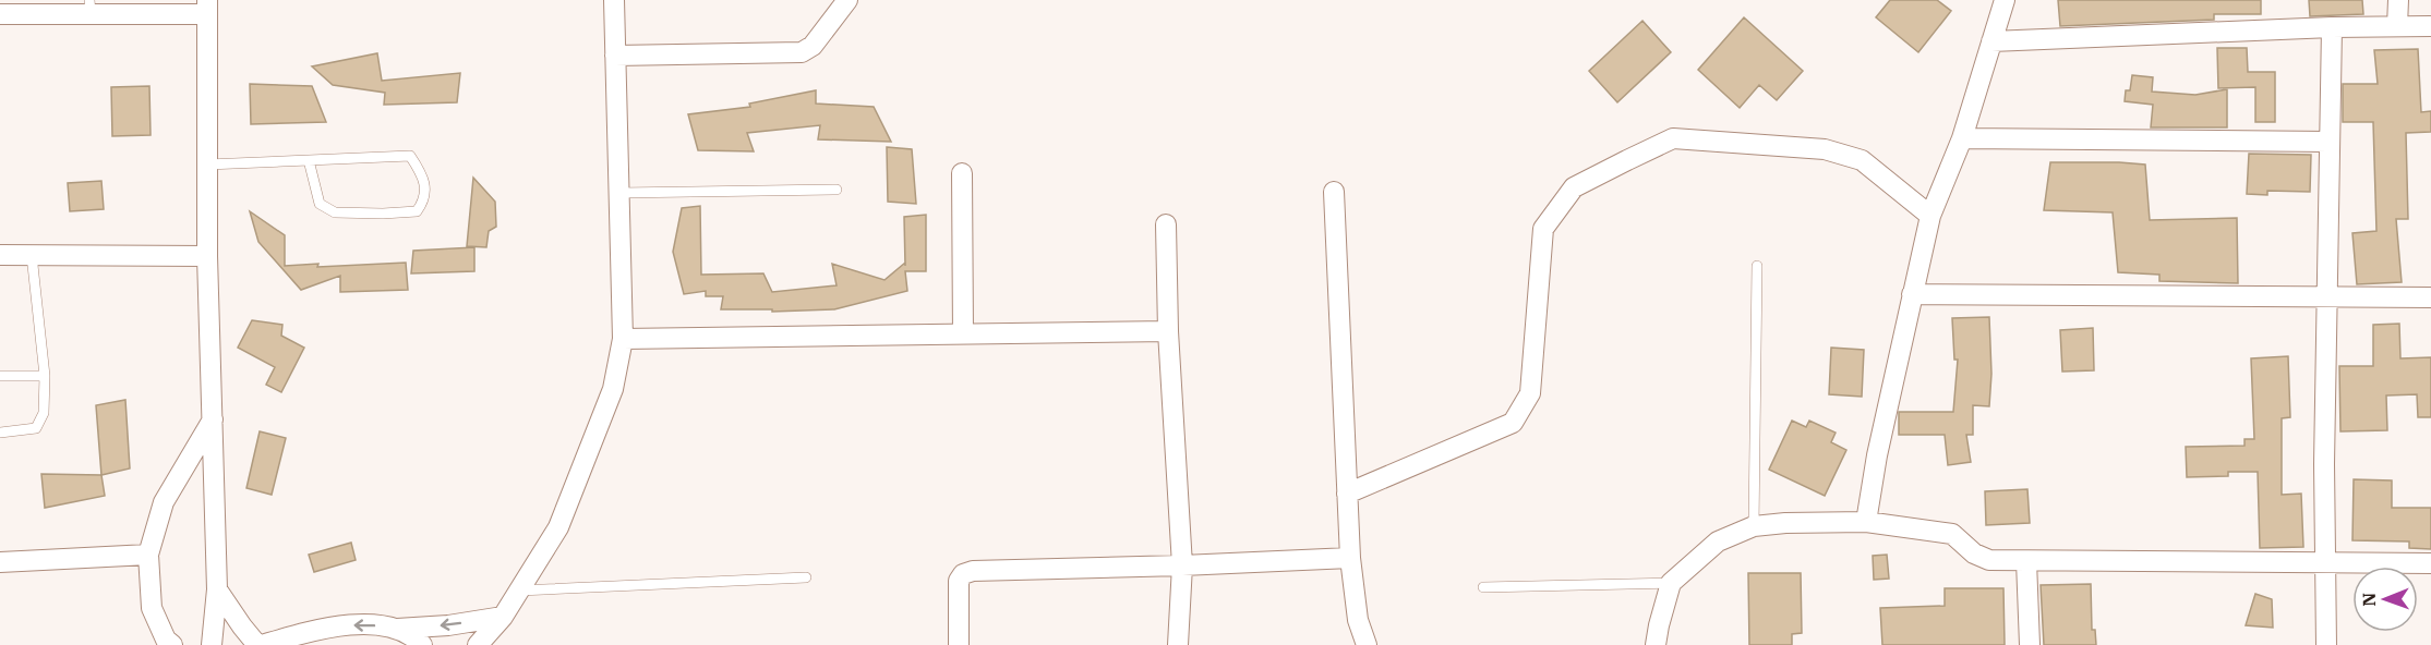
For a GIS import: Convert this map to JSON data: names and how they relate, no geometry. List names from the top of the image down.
{
  "north": "left"
}
